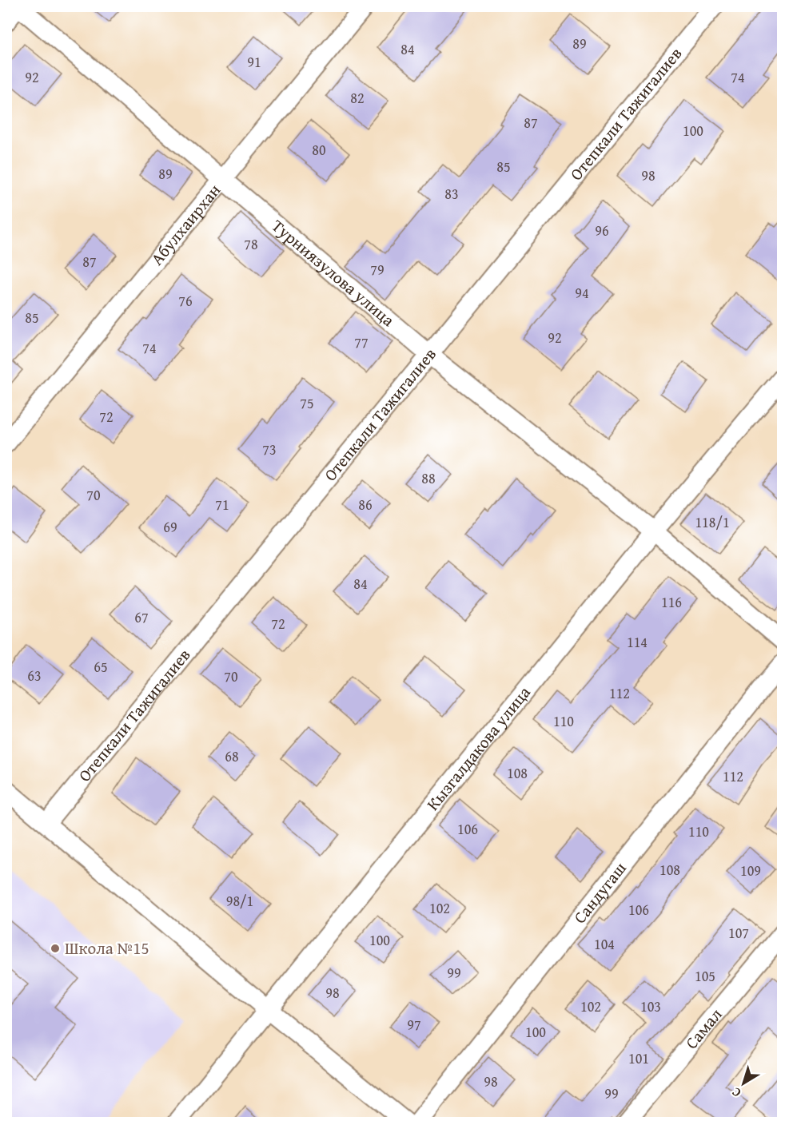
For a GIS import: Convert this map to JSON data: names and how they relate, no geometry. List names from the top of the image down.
{
  "streets": {
    "street": [
      "Отепкали Тажигалиев",
      "Абулхаирхан",
      "Турниязулова улица",
      "Кызгалдакова улица",
      "Сандугаш",
      "Самал"
    ]
  },
  "crossings": [
    ["Отепкали Тажигалиев", "Турниязулова улица"],
    ["Абулхаирхан", "Турниязулова улица"],
    ["Турниязулова улица", "Кызгалдакова улица"]
  ],
  "places": ["Школа №15"],
  "house_numbers": [
    "89",
    "84",
    "91",
    "92",
    "74",
    "82",
    "87",
    "100",
    "80",
    "85",
    "89",
    "98",
    "83",
    "96",
    "78",
    "87",
    "79",
    "94",
    "76",
    "85",
    "92",
    "77",
    "74",
    "75",
    "72",
    "73",
    "88",
    "70",
    "71",
    "86",
    "118/1",
    "69",
    "84",
    "116",
    "67",
    "72",
    "114",
    "65",
    "63",
    "70",
    "112",
    "110",
    "68",
    "108",
    "112",
    "106",
    "110",
    "108",
    "109",
    "98/1",
    "102",
    "106",
    "107",
    "100",
    "104",
    "99",
    "105",
    "98",
    "102",
    "103",
    "97",
    "100",
    "101",
    "98",
    "99"
  ],
  "north": "bottom left"
}
